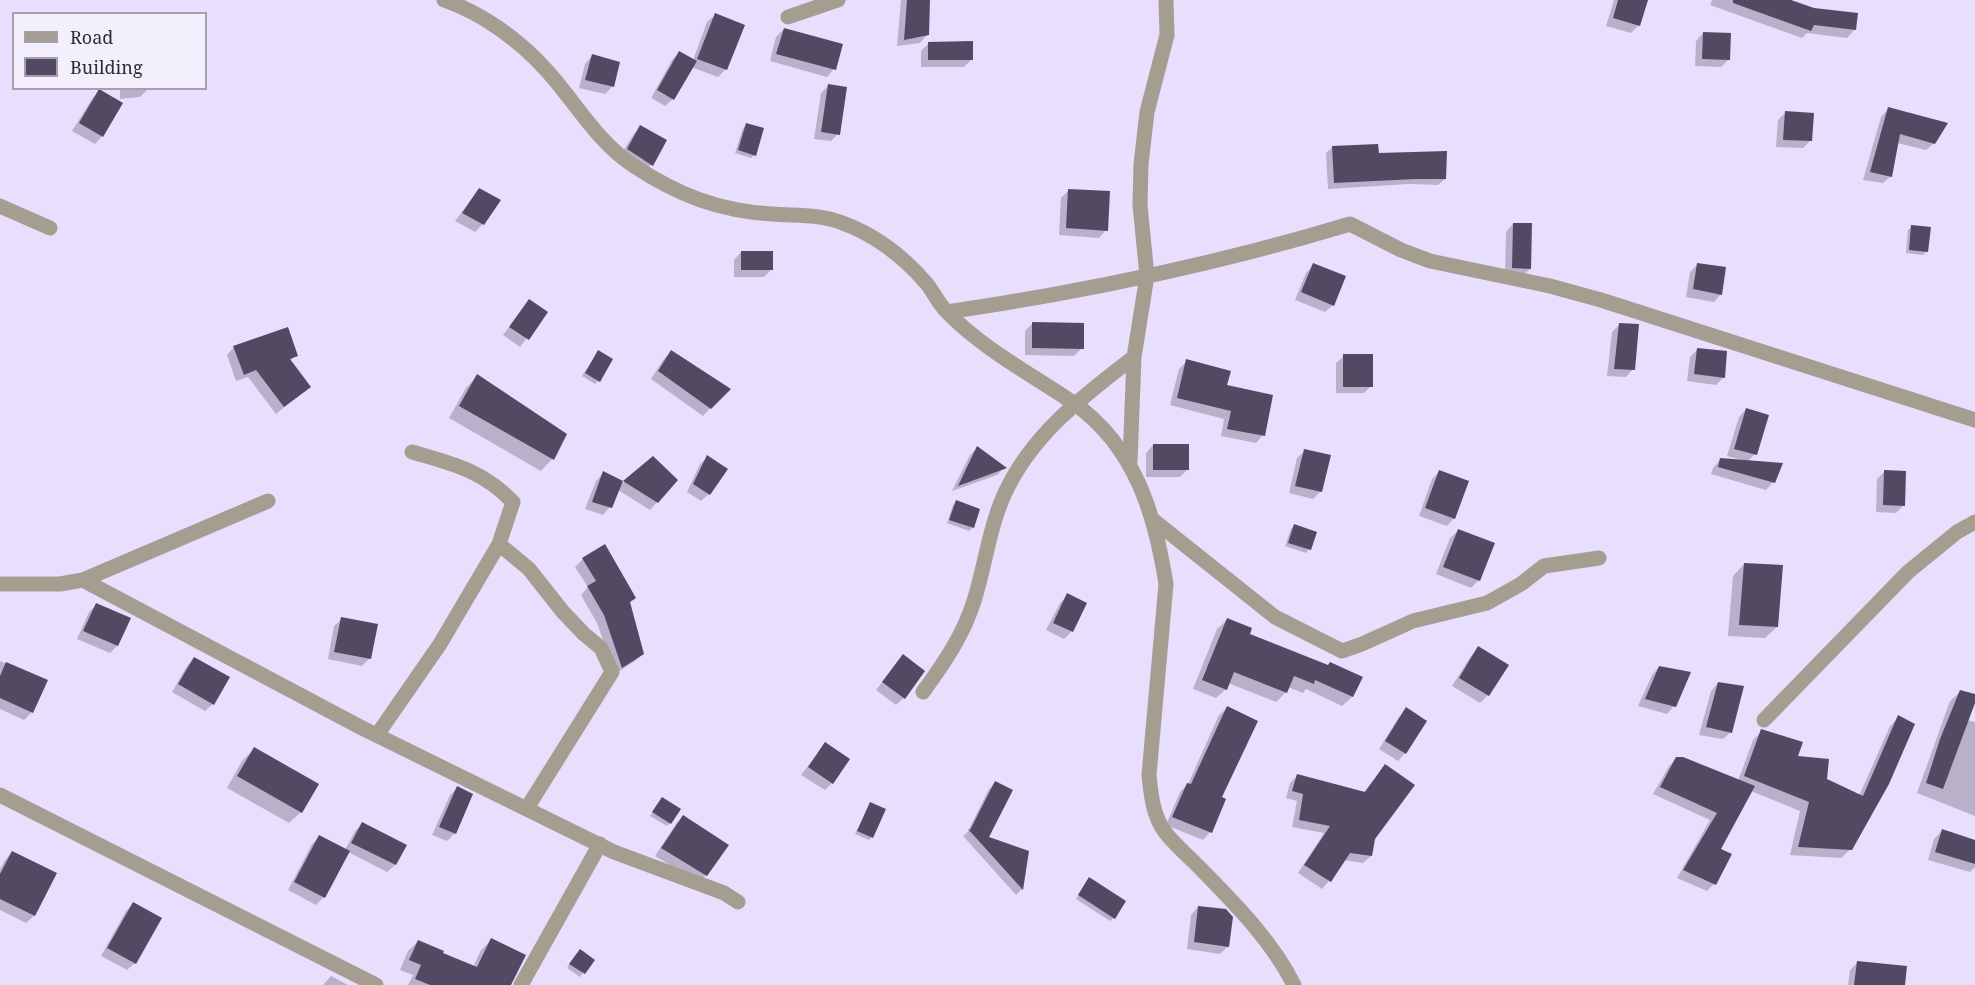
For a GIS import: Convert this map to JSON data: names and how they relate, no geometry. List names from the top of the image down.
{
  "legend": ["Road", "Building"]
}
